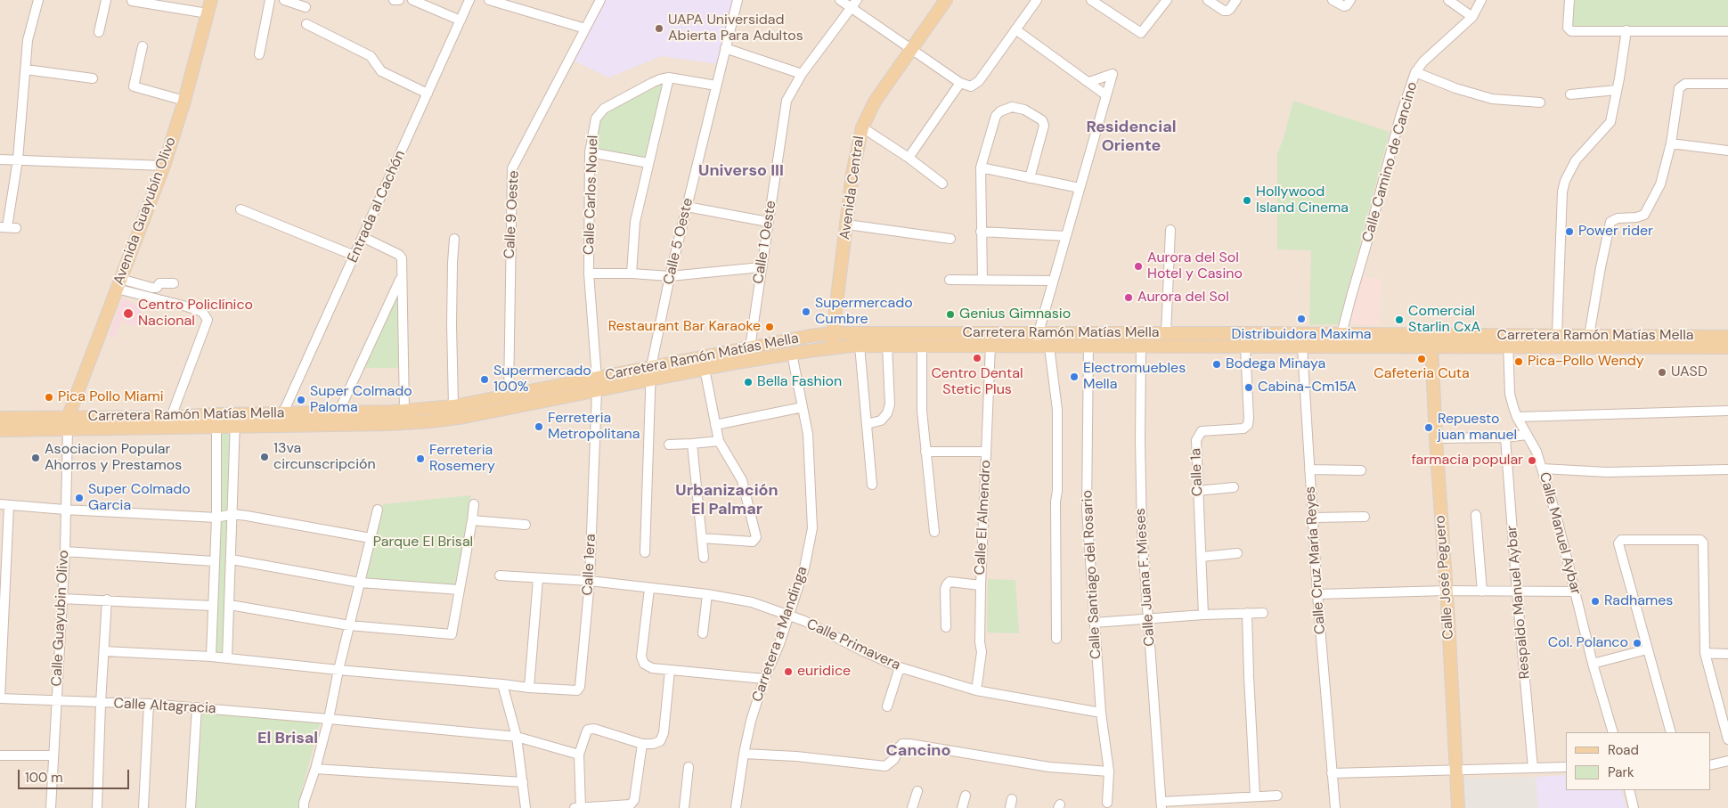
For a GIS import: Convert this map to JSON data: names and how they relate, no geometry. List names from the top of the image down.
{
  "streets": {
    "main road": [
      "Avenida Central",
      "Avenida Guayubín Olivo",
      "Carretera Ramón Matías Mella",
      "Calle José Peguero"
    ],
    "street": [
      "Calle Camino de Cancino",
      "Calle Carlos Nouel",
      "Entrada al Cachón",
      "Calle 9 Oeste",
      "Calle 5 Oeste",
      "Calle 1 Oeste",
      "Calle 1a",
      "Calle El Almendro",
      "Calle Manuel Aybar",
      "Calle Cruz María Reyes",
      "Calle 1era",
      "Calle Santiago del Rosario",
      "Calle Juana F. Mieses",
      "Respaldo Manuel Aybar",
      "Calle Guayubin Olivo",
      "Carretera a Mandinga",
      "Calle Primavera",
      "Calle Altagracia"
    ]
  },
  "crossings": [
    ["Calle Camino de Cancino", "Carretera Ramón Matías Mella"],
    ["Avenida Central", "Carretera Ramón Matías Mella"],
    ["Calle Carlos Nouel", "Calle 5 Oeste"],
    ["Calle Carlos Nouel", "Carretera Ramón Matías Mella"],
    ["Calle Carlos Nouel", "Calle 1era"],
    ["Entrada al Cachón", "Carretera Ramón Matías Mella"],
    ["Avenida Guayubín Olivo", "Carretera Ramón Matías Mella"],
    ["Avenida Guayubín Olivo", "Calle Guayubin Olivo"],
    ["Calle 9 Oeste", "Carretera Ramón Matías Mella"],
    ["Calle 5 Oeste", "Carretera Ramón Matías Mella"],
    ["Calle 1 Oeste", "Carretera Ramón Matías Mella"],
    ["Carretera Ramón Matías Mella", "Calle 1a"],
    ["Carretera Ramón Matías Mella", "Calle El Almendro"],
    ["Carretera Ramón Matías Mella", "Calle Manuel Aybar"],
    ["Carretera Ramón Matías Mella", "Calle Cruz María Reyes"],
    ["Carretera Ramón Matías Mella", "Calle 1era"],
    ["Carretera Ramón Matías Mella", "Calle Santiago del Rosario"],
    ["Carretera Ramón Matías Mella", "Calle Juana F. Mieses"],
    ["Carretera Ramón Matías Mella", "Calle José Peguero"],
    ["Carretera Ramón Matías Mella", "Calle Guayubin Olivo"],
    ["Carretera Ramón Matías Mella", "Carretera a Mandinga"],
    ["Calle El Almendro", "Calle Primavera"],
    ["Calle 1era", "Calle Primavera"],
    ["Calle Santiago del Rosario", "Calle Primavera"],
    ["Calle Guayubin Olivo", "Calle Altagracia"],
    ["Carretera a Mandinga", "Calle Primavera"]
  ],
  "districts": [
    "Residencial Oriente",
    "Universo III",
    "Urbanización El Palmar",
    "El Brisal",
    "Cancino"
  ],
  "parks": ["Parque El Brisal"],
  "places": [
    "UAPA Universidad Abierta Para Adultos",
    "Hollywood Island Cinema",
    "Power rider",
    "Aurora del Sol Hotel y Casino",
    "Aurora del Sol",
    "Supermercado Cumbre",
    "Centro Policlínico Nacional",
    "Genius Gimnasio",
    "Distribuidora Maxima",
    "Comercial Starlin CxA",
    "Restaurant Bar Karaoke",
    "Centro Dental Stetic Plus",
    "Cafeteria Cuta",
    "Pica-Pollo Wendy",
    "Bodega Minaya",
    "UASD",
    "Electromuebles Mella",
    "Supermercado 100%",
    "Bella Fashion",
    "Cabina-Cm15A",
    "Pica Pollo Miami",
    "Super Colmado Paloma",
    "Ferreteria Metropolitana",
    "Repuesto juan manuel",
    "13va circunscripción",
    "Asociacion Popular Ahorros y Prestamos",
    "Ferreteria Rosemery",
    "farmacia popular",
    "Super Colmado Garcia",
    "Radhames",
    "Col. Polanco",
    "euridice"
  ],
  "legend": ["Road", "Park"],
  "scale_bar": "100 m"
}
